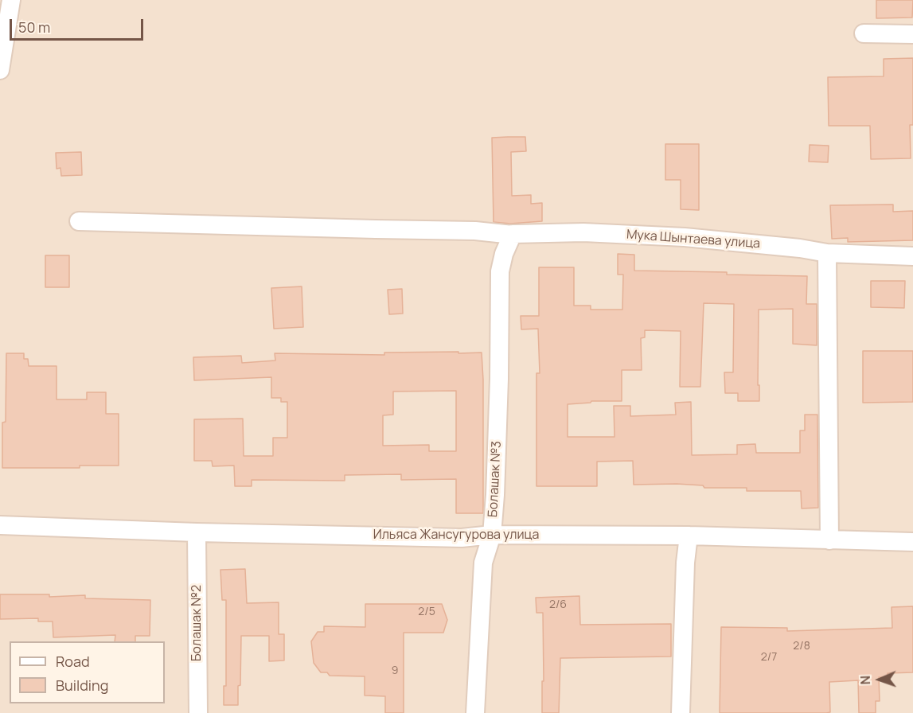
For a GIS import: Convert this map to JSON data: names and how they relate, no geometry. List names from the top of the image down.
{
  "streets": {
    "street": [
      "Мука Шынтаева улица",
      "Болашак №3",
      "Ильяса Жансугурова улица",
      "Болашак №2"
    ]
  },
  "crossings": [
    ["Мука Шынтаева улица", "Болашак №3"],
    ["Болашак №3", "Ильяса Жансугурова улица"],
    ["Ильяса Жансугурова улица", "Болашак №2"]
  ],
  "house_numbers": [
    "2/6",
    "2/5",
    "2/8",
    "2/7",
    "9"
  ],
  "legend": ["Road", "Building"],
  "scale_bar": "50 m",
  "north": "left"
}
